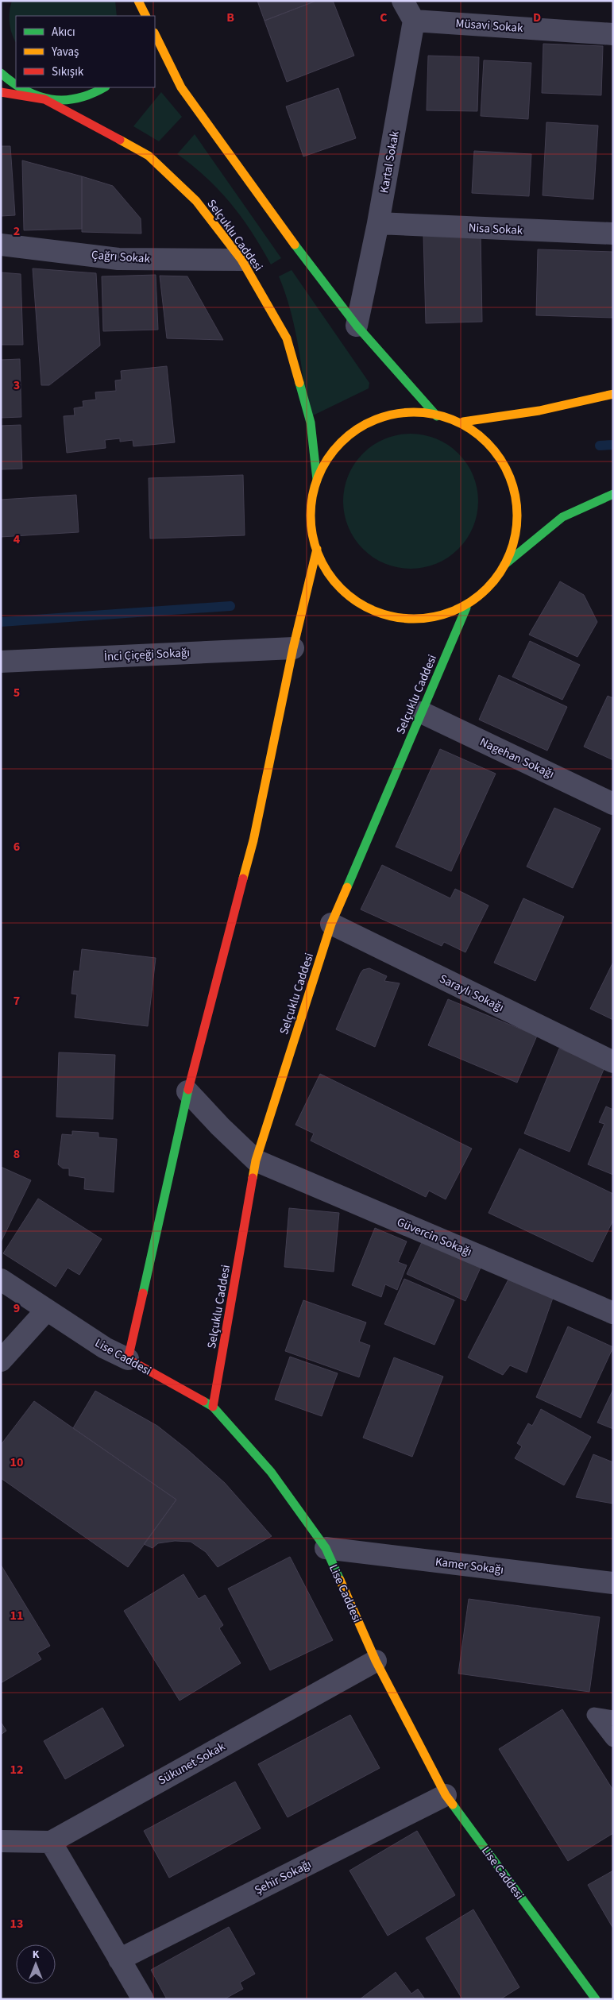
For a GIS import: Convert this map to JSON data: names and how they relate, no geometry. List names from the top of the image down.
{
  "streets": {
    "street": [
      "Müsavi Sokak",
      "Kartal Sokak",
      "Nisa Sokak",
      "Selçuklu Caddesi",
      "Çağrı Sokak",
      "İnci Çiçeği Sokağı",
      "Nagehan Sokağı",
      "Saraylı Sokağı",
      "Güvercin Sokağı",
      "Lise Caddesi",
      "Kamer Sokağı",
      "Sükunet Sokak",
      "Şehir Sokağı"
    ]
  },
  "crossings": [
    ["Müsavi Sokak", "Kartal Sokak"],
    ["Kartal Sokak", "Nisa Sokak"],
    ["Selçuklu Caddesi", "Çağrı Sokak"],
    ["Selçuklu Caddesi", "Nagehan Sokağı"],
    ["Selçuklu Caddesi", "Saraylı Sokağı"],
    ["Selçuklu Caddesi", "Güvercin Sokağı"],
    ["Selçuklu Caddesi", "Lise Caddesi"],
    ["Lise Caddesi", "Kamer Sokağı"],
    ["Lise Caddesi", "Sükunet Sokak"],
    ["Lise Caddesi", "Şehir Sokağı"]
  ],
  "legend": ["Akıcı", "Yavaş", "Sıkışık"],
  "north": "top",
  "grid": {
    "columns": ["B", "C", "D"],
    "rows": [
      "2",
      "3",
      "4",
      "5",
      "6",
      "7",
      "8",
      "9",
      "10",
      "11",
      "12",
      "13"
    ]
  }
}
